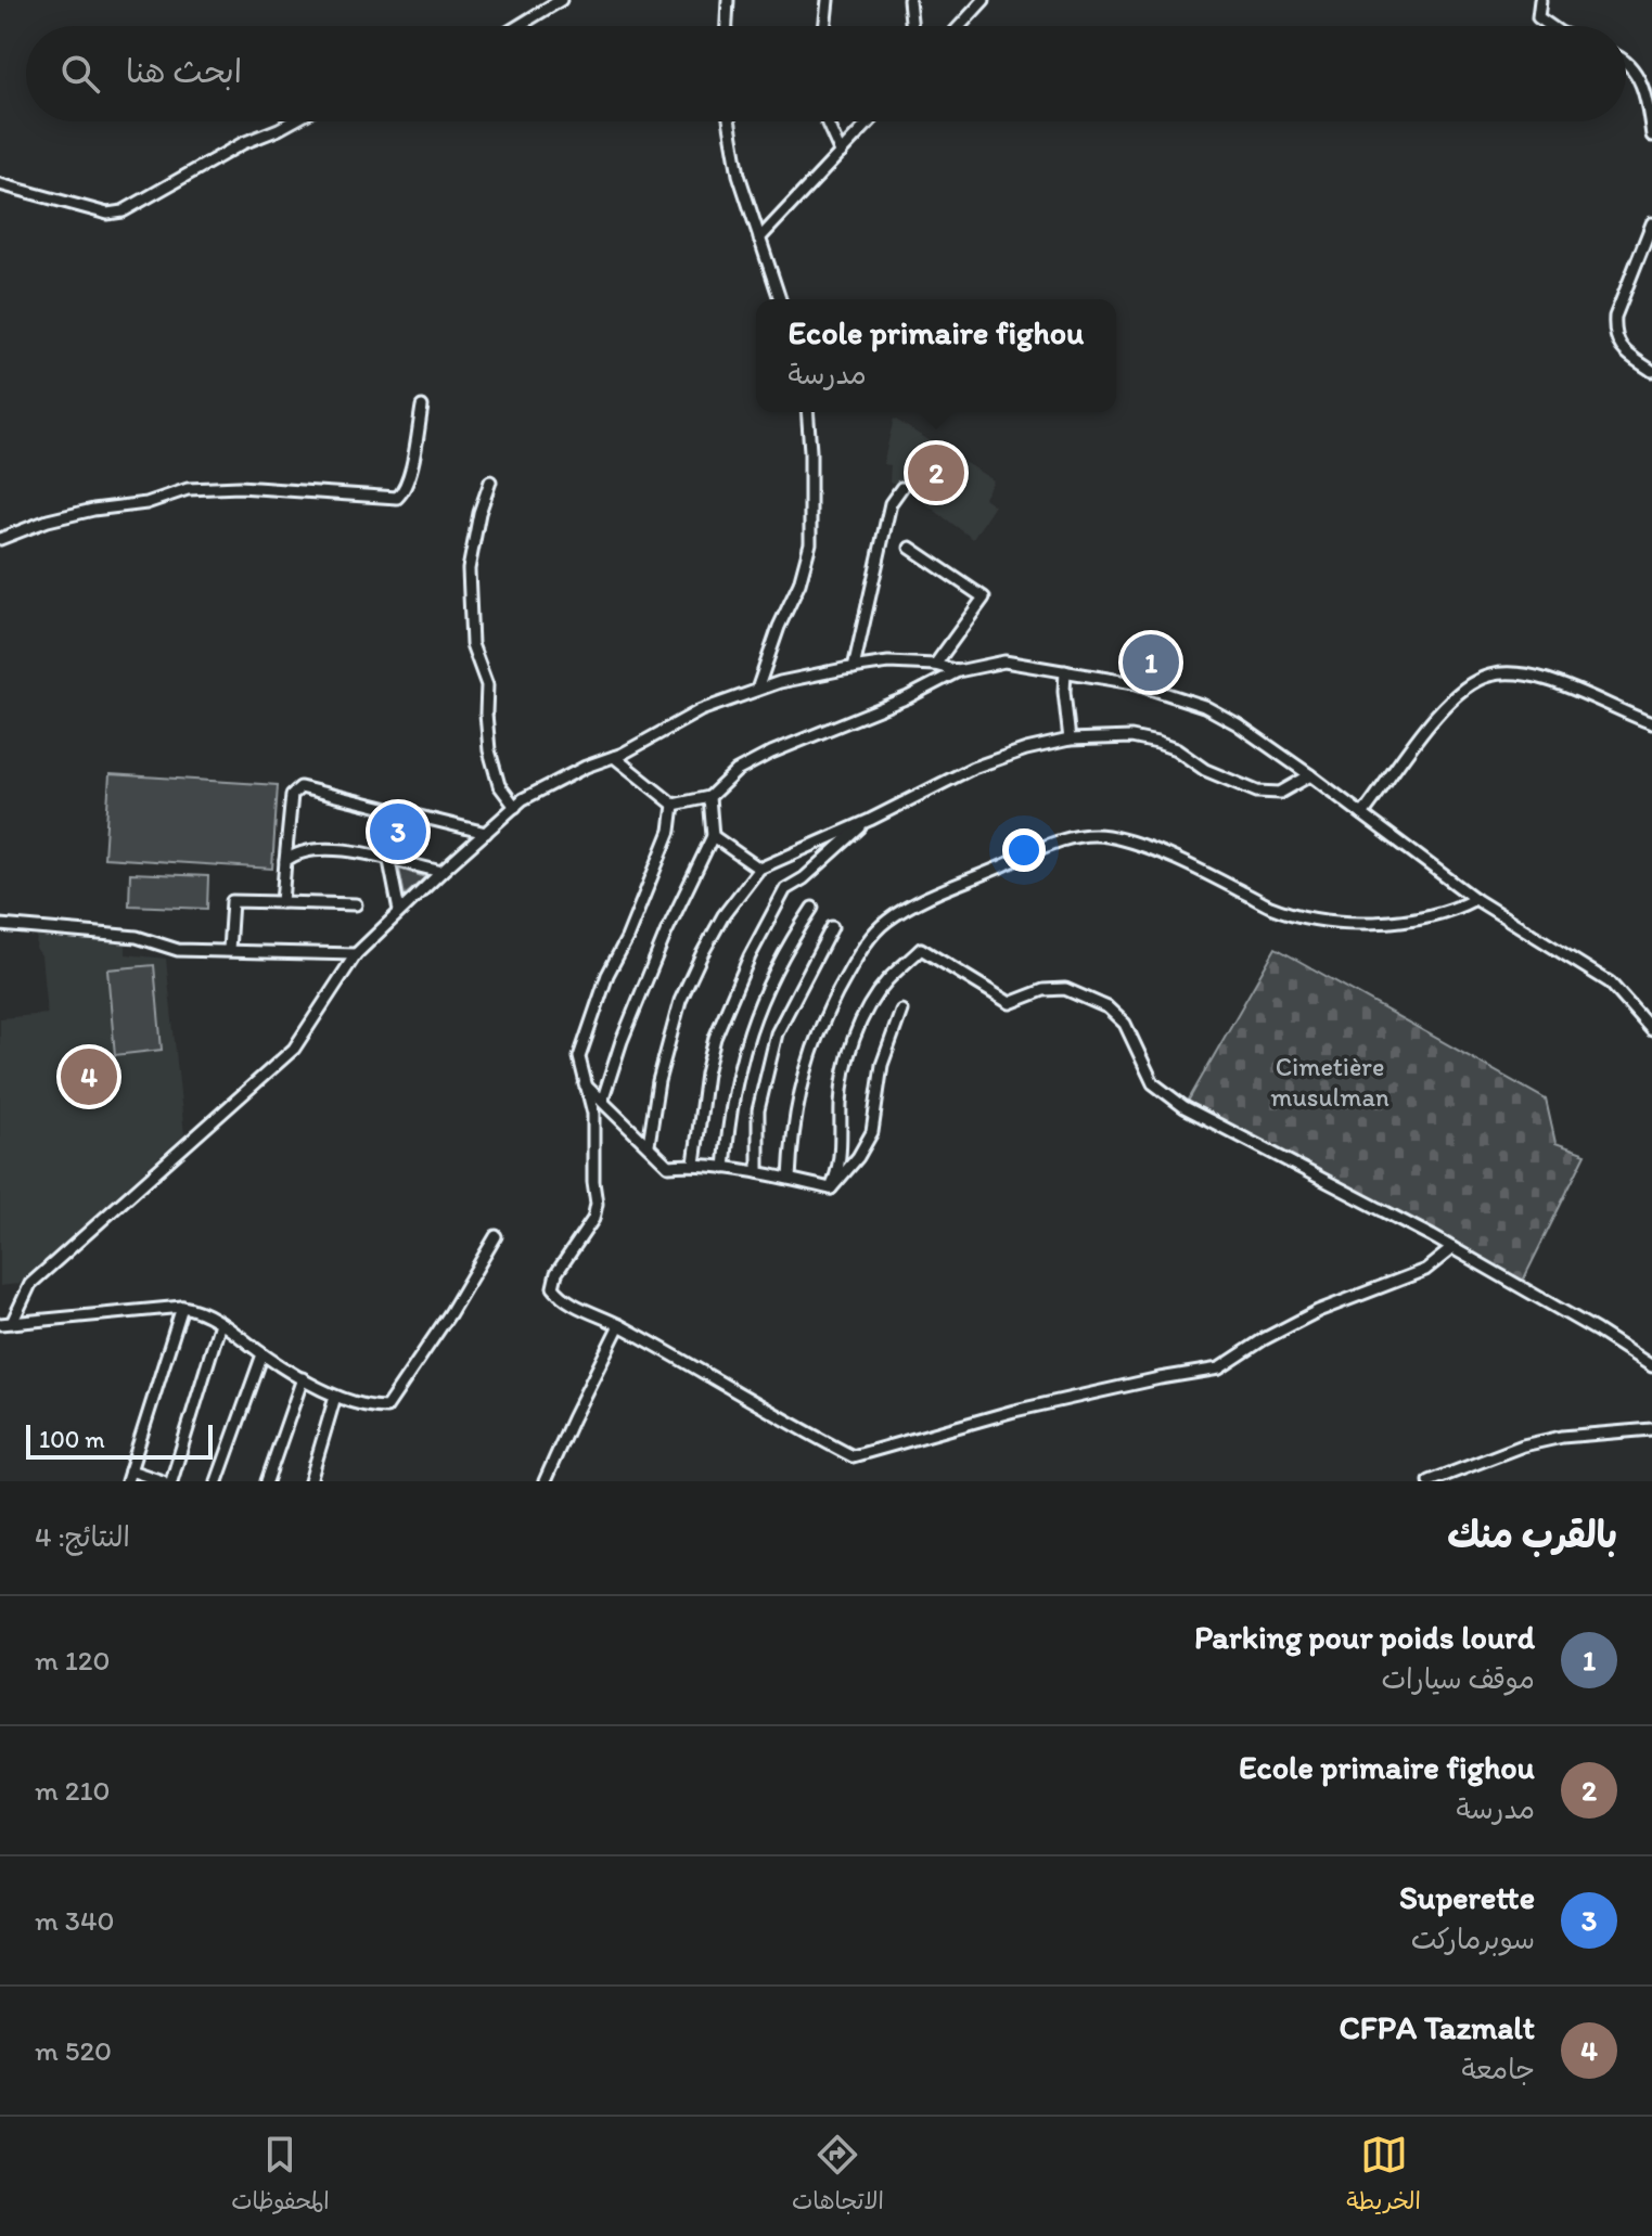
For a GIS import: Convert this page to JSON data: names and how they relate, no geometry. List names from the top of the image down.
{
  "parks": ["Cimetière musulman"],
  "scale_bar": "100 m",
  "page": {
    "search": "ابحث هنا",
    "popup": ["Ecole primaire fighou", "مدرسة"],
    "pins": [
      "2",
      "1",
      "3",
      "4"
    ],
    "scale": "100 m",
    "heading": ["بالقرب منك", "النتائج: 4"],
    "list": [
      {
        "mark": "1",
        "name": "Parking pour poids lourd",
        "note": "موقف سيارات",
        "value": "120 m"
      },
      {
        "mark": "2",
        "name": "Ecole primaire fighou",
        "note": "مدرسة",
        "value": "210 m"
      },
      {
        "mark": "3",
        "name": "Superette",
        "note": "سوبرماركت",
        "value": "340 m"
      },
      {
        "mark": "4",
        "name": "CFPA Tazmalt",
        "note": "جامعة",
        "value": "520 m"
      }
    ],
    "nav": ["الخريطة", "الاتجاهات", "المحفوظات"]
  }
}
